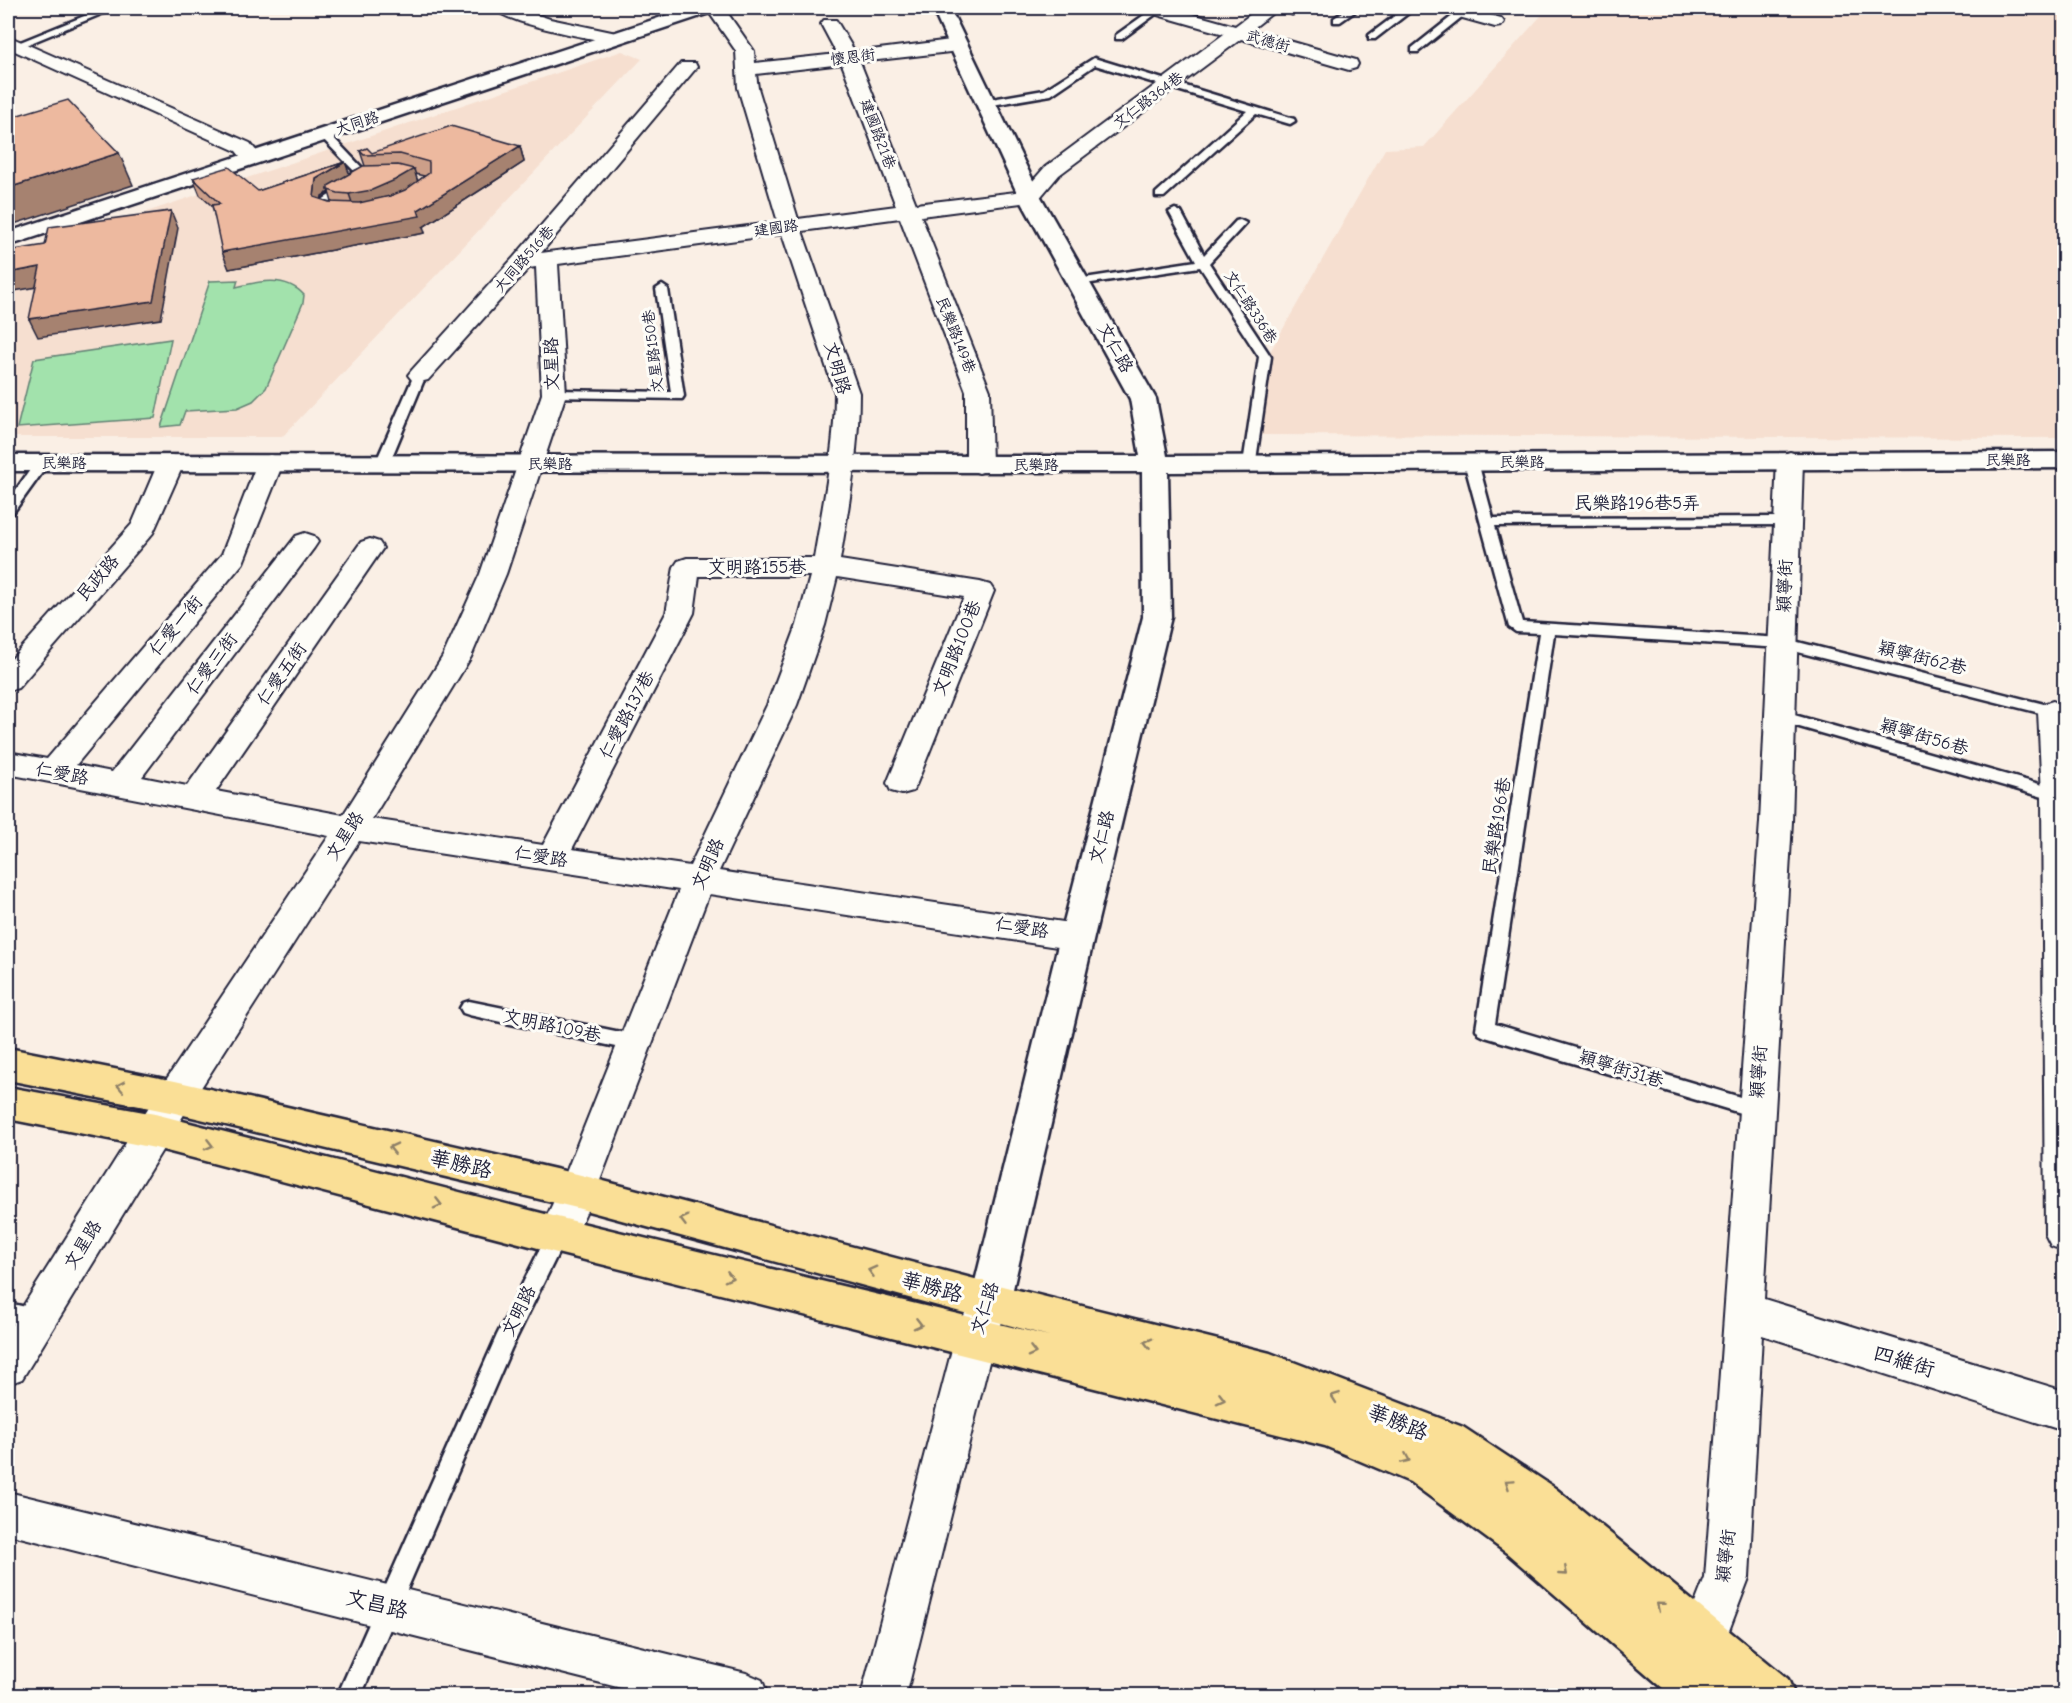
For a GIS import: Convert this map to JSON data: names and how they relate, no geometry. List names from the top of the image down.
{
  "streets": {
    "main road": [
      "大同路",
      "文仁路",
      "民樂路",
      "華勝路"
    ],
    "street": [
      "武德街",
      "懷恩街",
      "文仁路364巷",
      "建國路21巷",
      "建國路",
      "大同路516巷",
      "民樂路149巷",
      "文星路",
      "文明路",
      "文明路155巷",
      "民政路",
      "穎寧街",
      "仁愛一街",
      "文明路100巷",
      "仁愛三街",
      "仁愛五街",
      "仁愛路137巷",
      "仁愛路",
      "四維街",
      "文昌路"
    ],
    "lane": [
      "文仁路336巷",
      "文星路150巷",
      "民樂路196巷5弄",
      "穎寧街62巷",
      "穎寧街56巷",
      "民樂路196巷",
      "文明路109巷",
      "穎寧街31巷"
    ]
  },
  "crossings": [
    ["武德街", "文仁路364巷"],
    ["懷恩街", "建國路21巷"],
    ["懷恩街", "文仁路"],
    ["懷恩街", "文明路"],
    ["文仁路364巷", "建國路"],
    ["文仁路364巷", "文仁路"],
    ["建國路21巷", "建國路"],
    ["建國路21巷", "民樂路149巷"],
    ["建國路", "大同路516巷"],
    ["建國路", "民樂路149巷"],
    ["建國路", "文仁路"],
    ["建國路", "文星路"],
    ["建國路", "文明路"],
    ["大同路516巷", "民樂路"],
    ["文仁路336巷", "民樂路"],
    ["民樂路149巷", "民樂路"],
    ["文仁路", "民樂路"],
    ["文仁路", "仁愛路"],
    ["文仁路", "華勝路"],
    ["文星路150巷", "文星路"],
    ["文星路", "民樂路"],
    ["文星路", "仁愛路"],
    ["文星路", "華勝路"],
    ["文明路", "民樂路"],
    ["文明路", "文明路155巷"],
    ["文明路", "文明路100巷"],
    ["文明路", "仁愛路"],
    ["文明路", "文明路109巷"],
    ["文明路", "華勝路"],
    ["文明路", "文昌路"],
    ["民樂路", "民政路"],
    ["民樂路", "穎寧街"],
    ["民樂路", "仁愛一街"],
    ["民樂路196巷5弄", "穎寧街"],
    ["文明路155巷", "文明路100巷"],
    ["文明路155巷", "仁愛路137巷"],
    ["穎寧街", "穎寧街62巷"],
    ["穎寧街", "穎寧街56巷"],
    ["穎寧街", "穎寧街31巷"],
    ["穎寧街", "華勝路"],
    ["穎寧街", "四維街"],
    ["仁愛一街", "仁愛路"],
    ["仁愛三街", "仁愛路"],
    ["仁愛五街", "仁愛路"],
    ["仁愛路137巷", "仁愛路"],
    ["民樂路196巷", "穎寧街31巷"]
  ]
}
